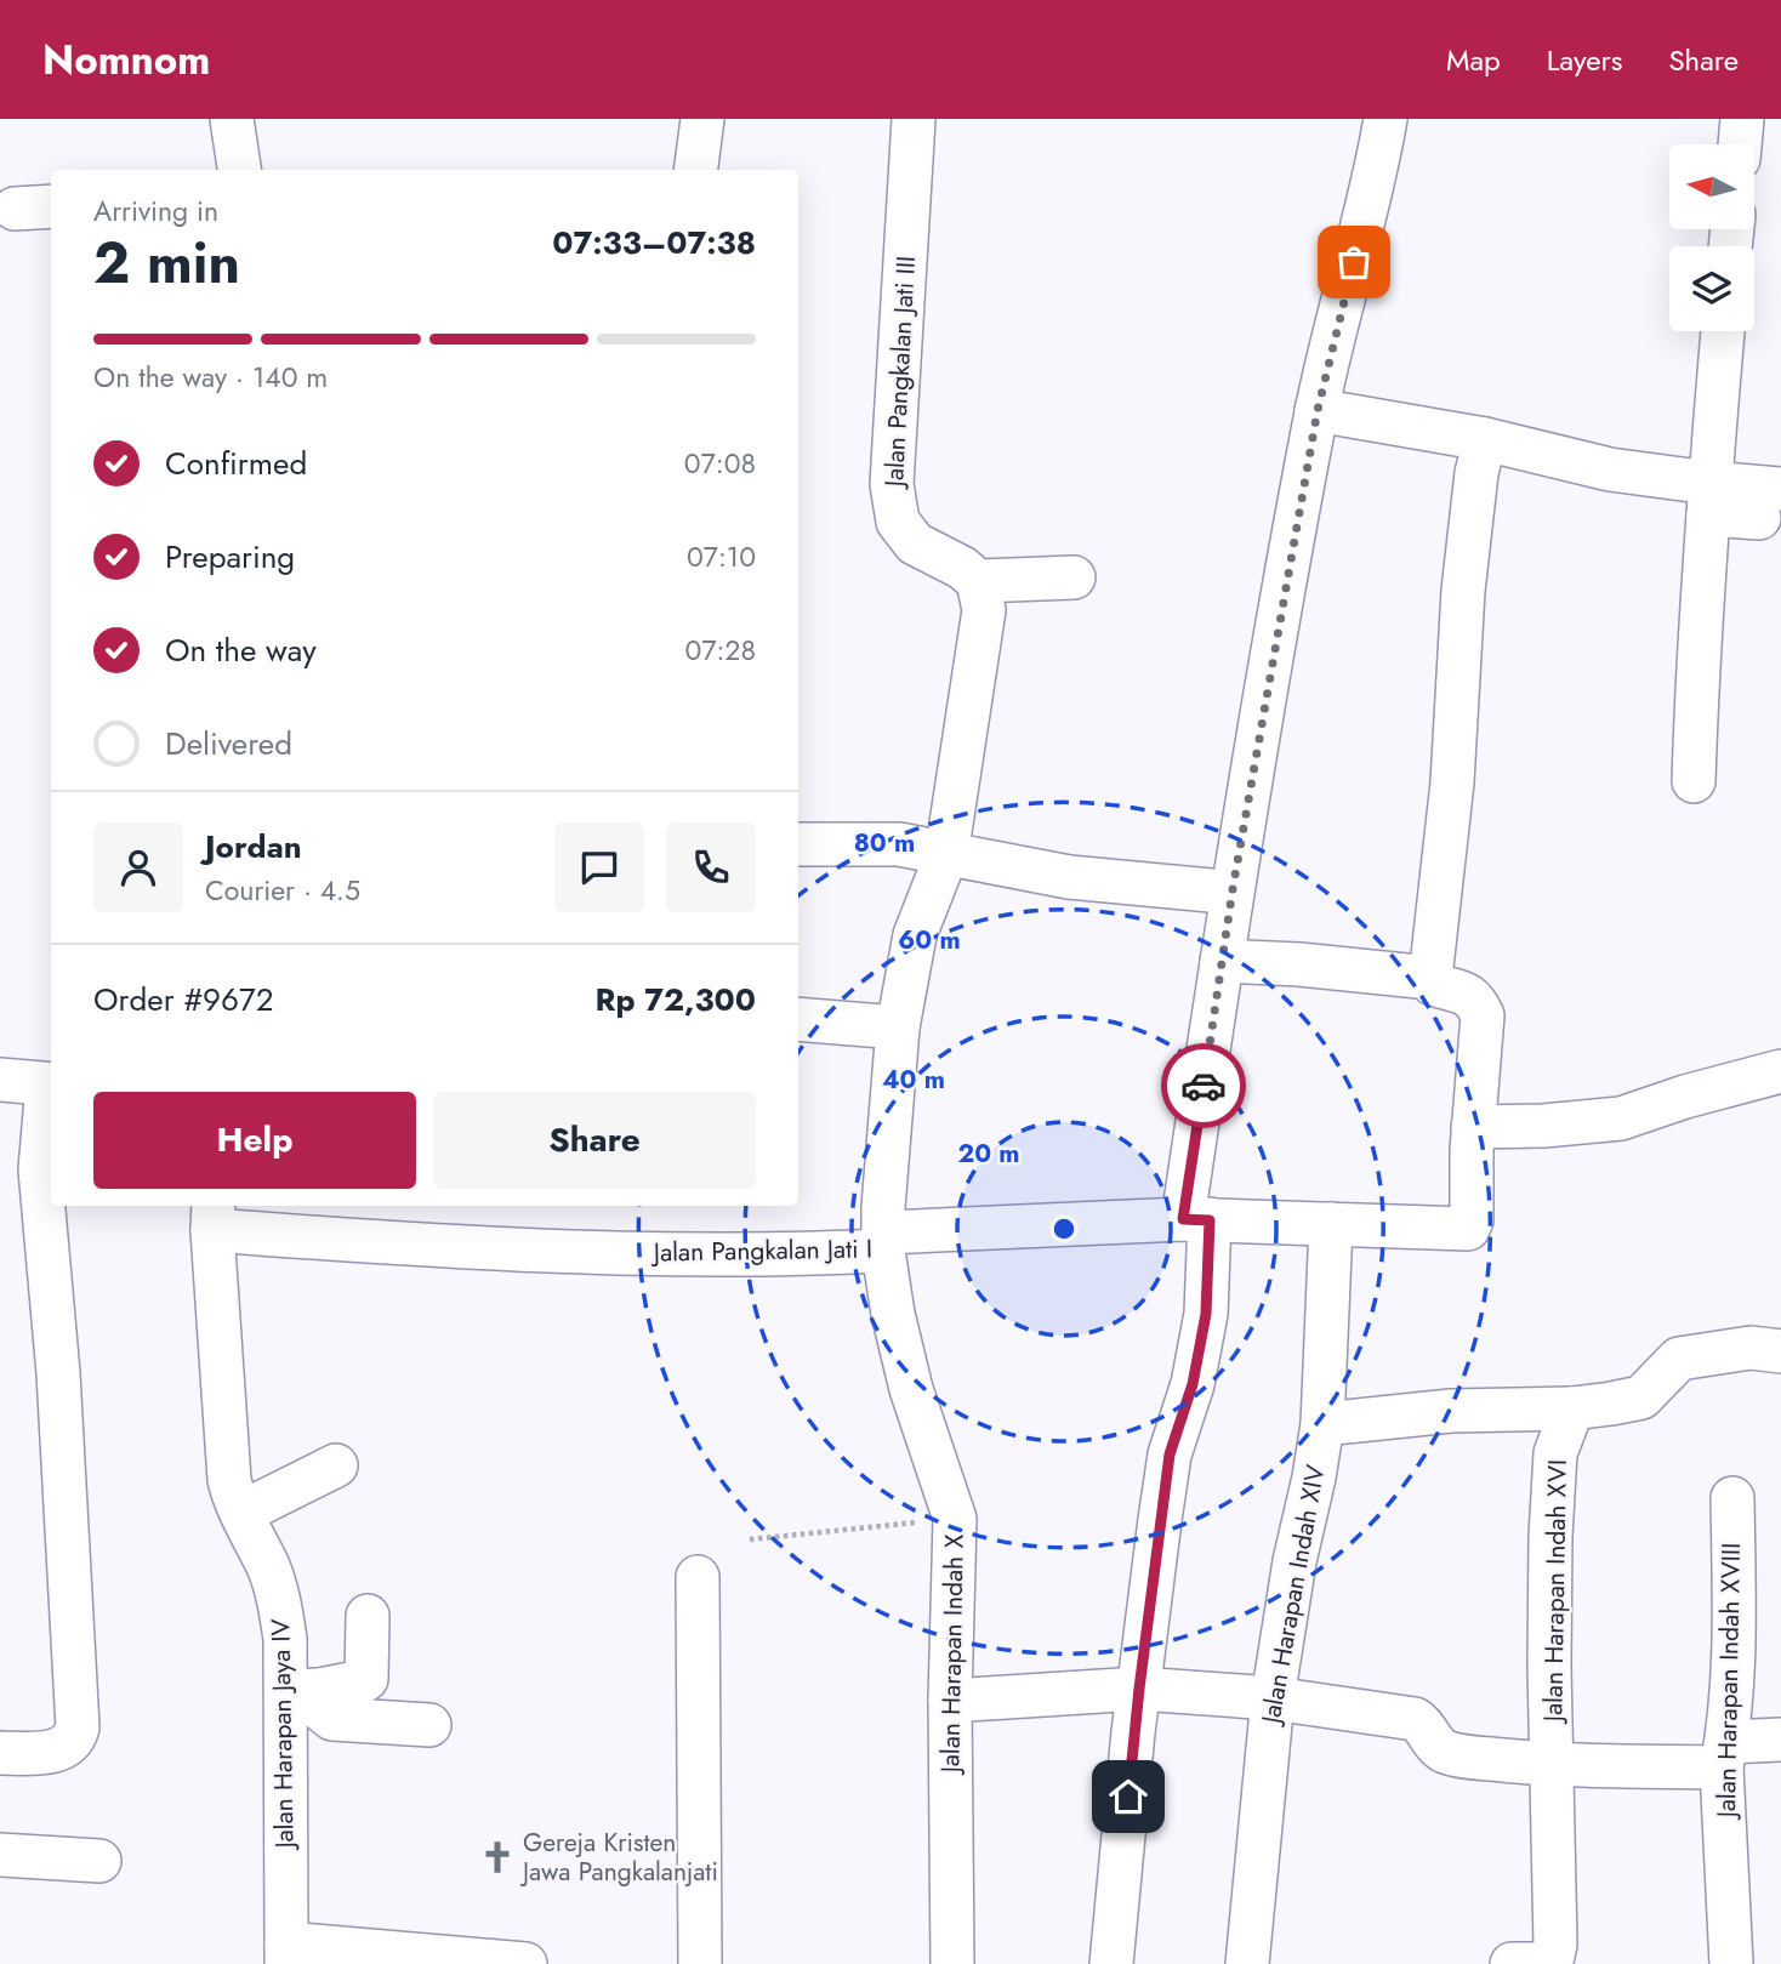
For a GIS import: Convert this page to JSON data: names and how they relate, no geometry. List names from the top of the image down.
{
  "streets": {
    "street": [
      "Jalan Pangkalan Jati III",
      "Jalan Pangkalan Jati I",
      "Jalan Harapan Indah XVI",
      "Jalan Harapan Indah XIV",
      "Jalan Harapan Indah X",
      "Jalan Harapan Indah XVIII",
      "Jalan Harapan Jaya IV"
    ]
  },
  "crossings": [
    ["Jalan Pangkalan Jati I", "Jalan Harapan Indah XIV"],
    ["Jalan Pangkalan Jati I", "Jalan Harapan Indah X"],
    ["Jalan Pangkalan Jati I", "Jalan Harapan Jaya IV"]
  ],
  "places": {
    "church": ["Gereja Kristen Jawa Pangkalanjati"]
  },
  "north": "left",
  "page": {
    "header": "Nomnom",
    "nav": ["Map", "Layers", "Share"],
    "heading": ["2 min", "Arriving in", "07:33–07:38"],
    "panel": [
      "Jordan",
      "Courier · 4.5",
      "Order #9672",
      "Rp 72,300"
    ],
    "bar": "On the way · 140 m",
    "list": [
      ["Confirmed", "07:08"],
      ["Preparing", "07:10"],
      ["On the way", "07:28"],
      "Delivered"
    ],
    "buttons": ["Help", "Share"]
  },
  "rings": [
    "80 m",
    "60 m",
    "40 m",
    "20 m"
  ]
}
